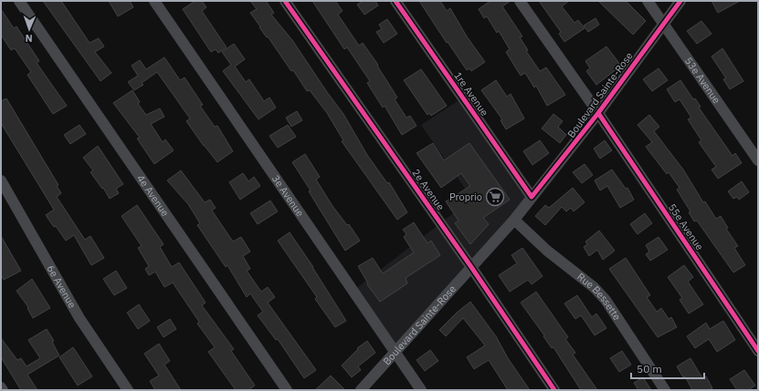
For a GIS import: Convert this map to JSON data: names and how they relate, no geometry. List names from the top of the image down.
{
  "streets": {
    "street": [
      "53e Avenue",
      "1re Avenue",
      "Boulevard Sainte-Rose",
      "2e Avenue",
      "3e Avenue",
      "4e Avenue",
      "55e Avenue",
      "6e Avenue",
      "Rue Bessette"
    ]
  },
  "crossings": [
    ["53e Avenue", "Boulevard Sainte-Rose"],
    ["1re Avenue", "Boulevard Sainte-Rose"],
    ["Boulevard Sainte-Rose", "2e Avenue"],
    ["Boulevard Sainte-Rose", "3e Avenue"],
    ["Boulevard Sainte-Rose", "55e Avenue"],
    ["Boulevard Sainte-Rose", "Rue Bessette"]
  ],
  "places": {
    "supermarket": ["Proprio"]
  },
  "scale_bar": "50 m",
  "north": "bottom"
}
